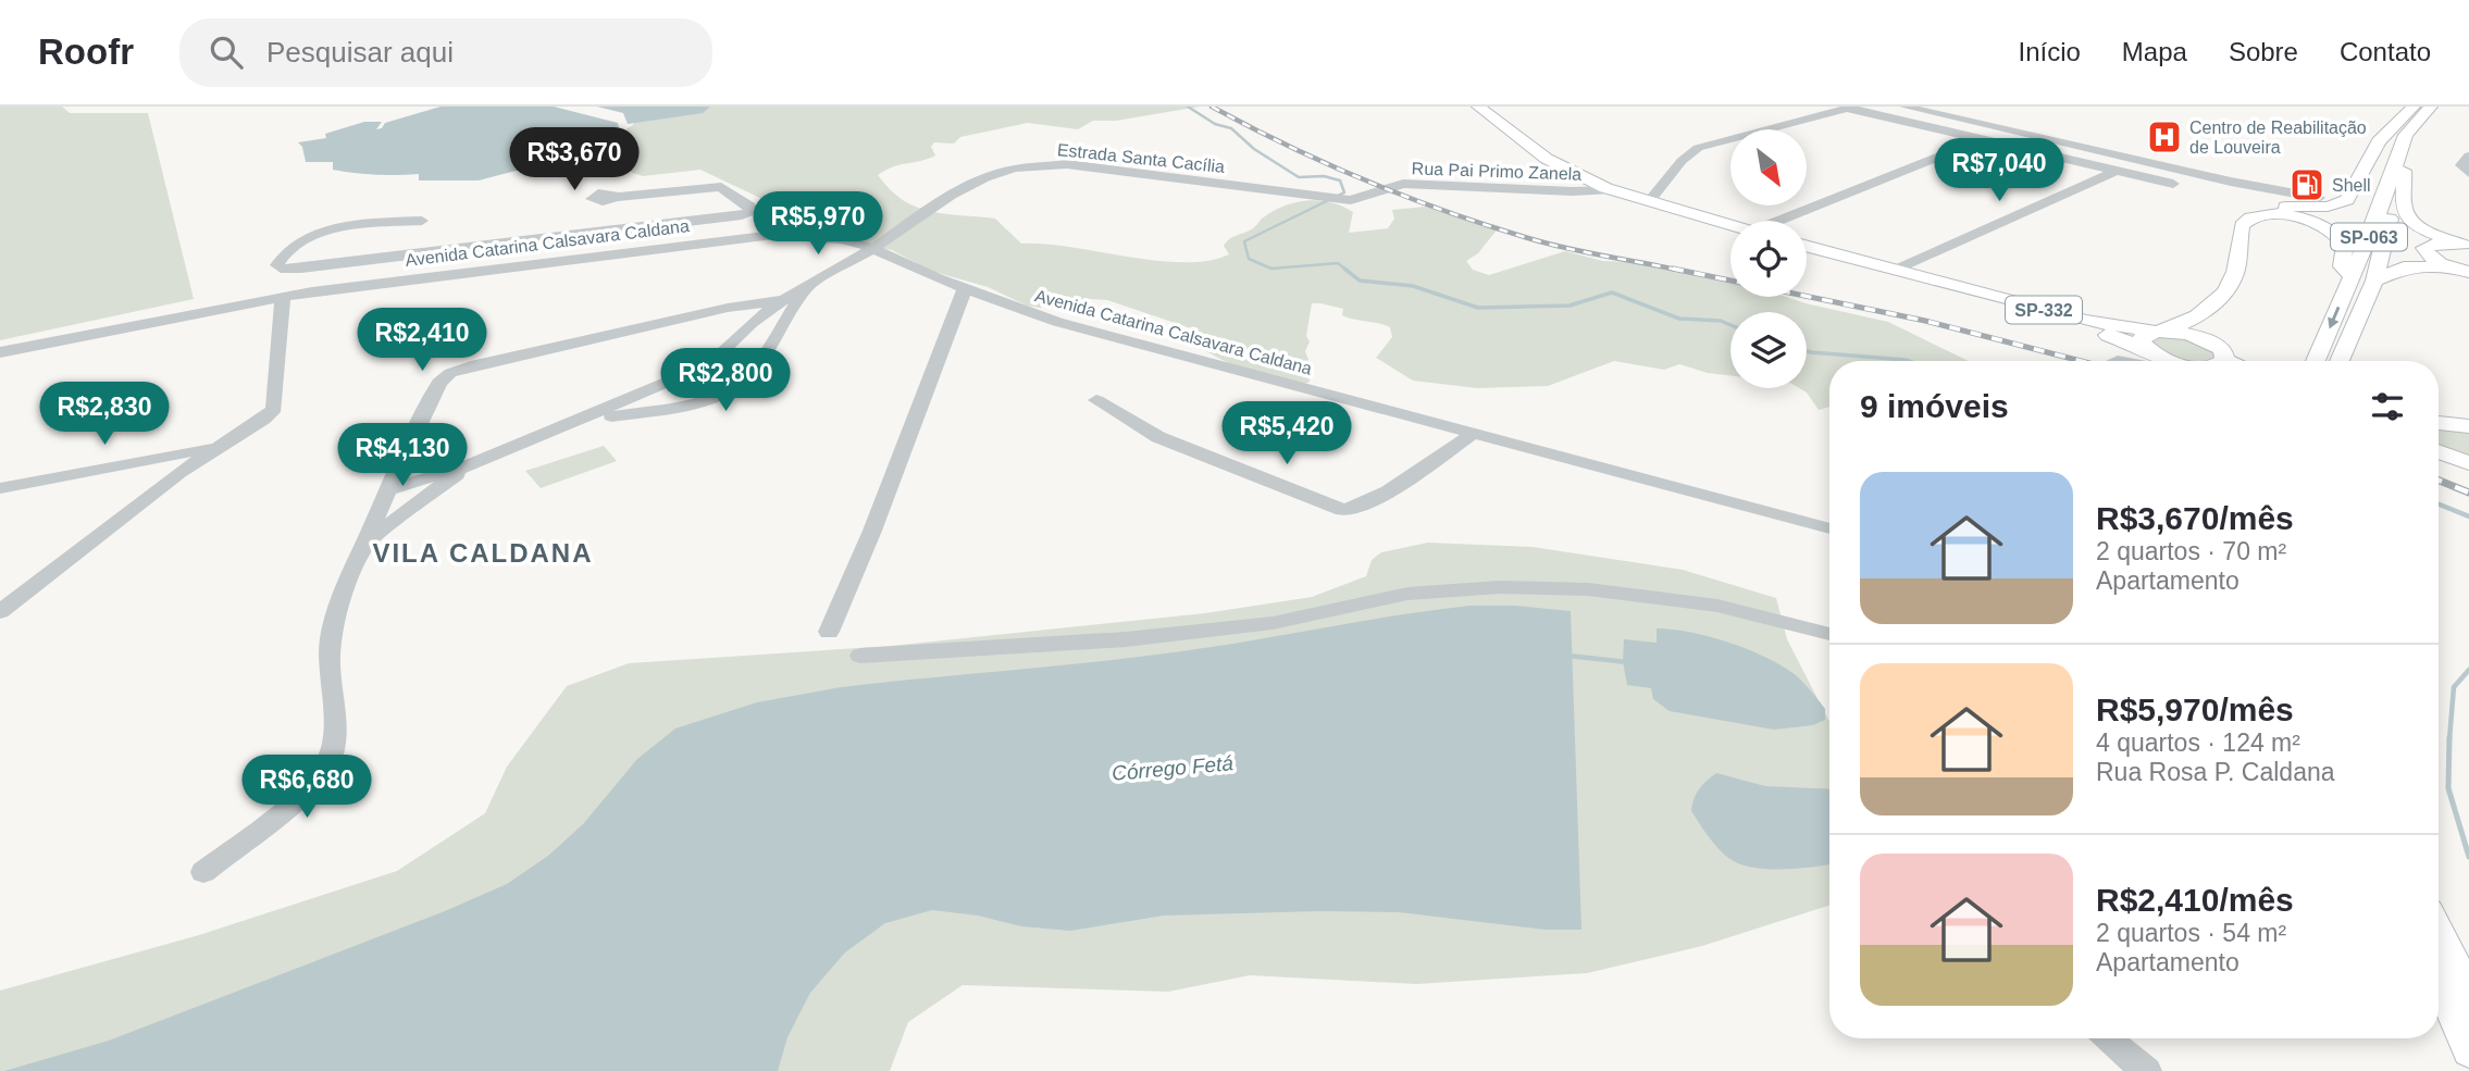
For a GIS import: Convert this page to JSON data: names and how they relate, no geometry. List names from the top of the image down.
{
  "streets": {
    "main road": ["SP-063", "SP-332"],
    "street": ["Estrada Santa Cacília", "Rua Pai Primo Zanela", "Avenida Catarina Calsavara Caldana"]
  },
  "crossings": [
    ["Estrada Santa Cacília", "Rua Pai Primo Zanela"],
    ["Estrada Santa Cacília", "Avenida Catarina Calsavara Caldana"]
  ],
  "districts": ["VILA CALDANA"],
  "water": ["Córrego Fetá"],
  "places": {
    "hospital": ["Centro de Reabilitação de Louveira"],
    "fuel station": ["Shell"]
  },
  "north": "bottom right",
  "page": {
    "header": "Roofr",
    "search": "Pesquisar aqui",
    "nav": [
      "Início",
      "Mapa",
      "Sobre",
      "Contato"
    ],
    "price": [
      "R$3,670",
      "R$7,040",
      "R$5,970",
      "R$2,410",
      "R$2,800",
      "R$2,830",
      "R$5,420",
      "R$4,130",
      "R$6,680"
    ],
    "heading": "9 imóveis",
    "list": [
      {
        "name": "R$3,670/mês",
        "note": "2 quartos · 70 m² · Apartamento"
      },
      {
        "name": "R$5,970/mês",
        "note": "4 quartos · 124 m² · Rua Rosa P. Caldana"
      },
      {
        "name": "R$2,410/mês",
        "note": "2 quartos · 54 m² · Apartamento"
      }
    ]
  }
}
